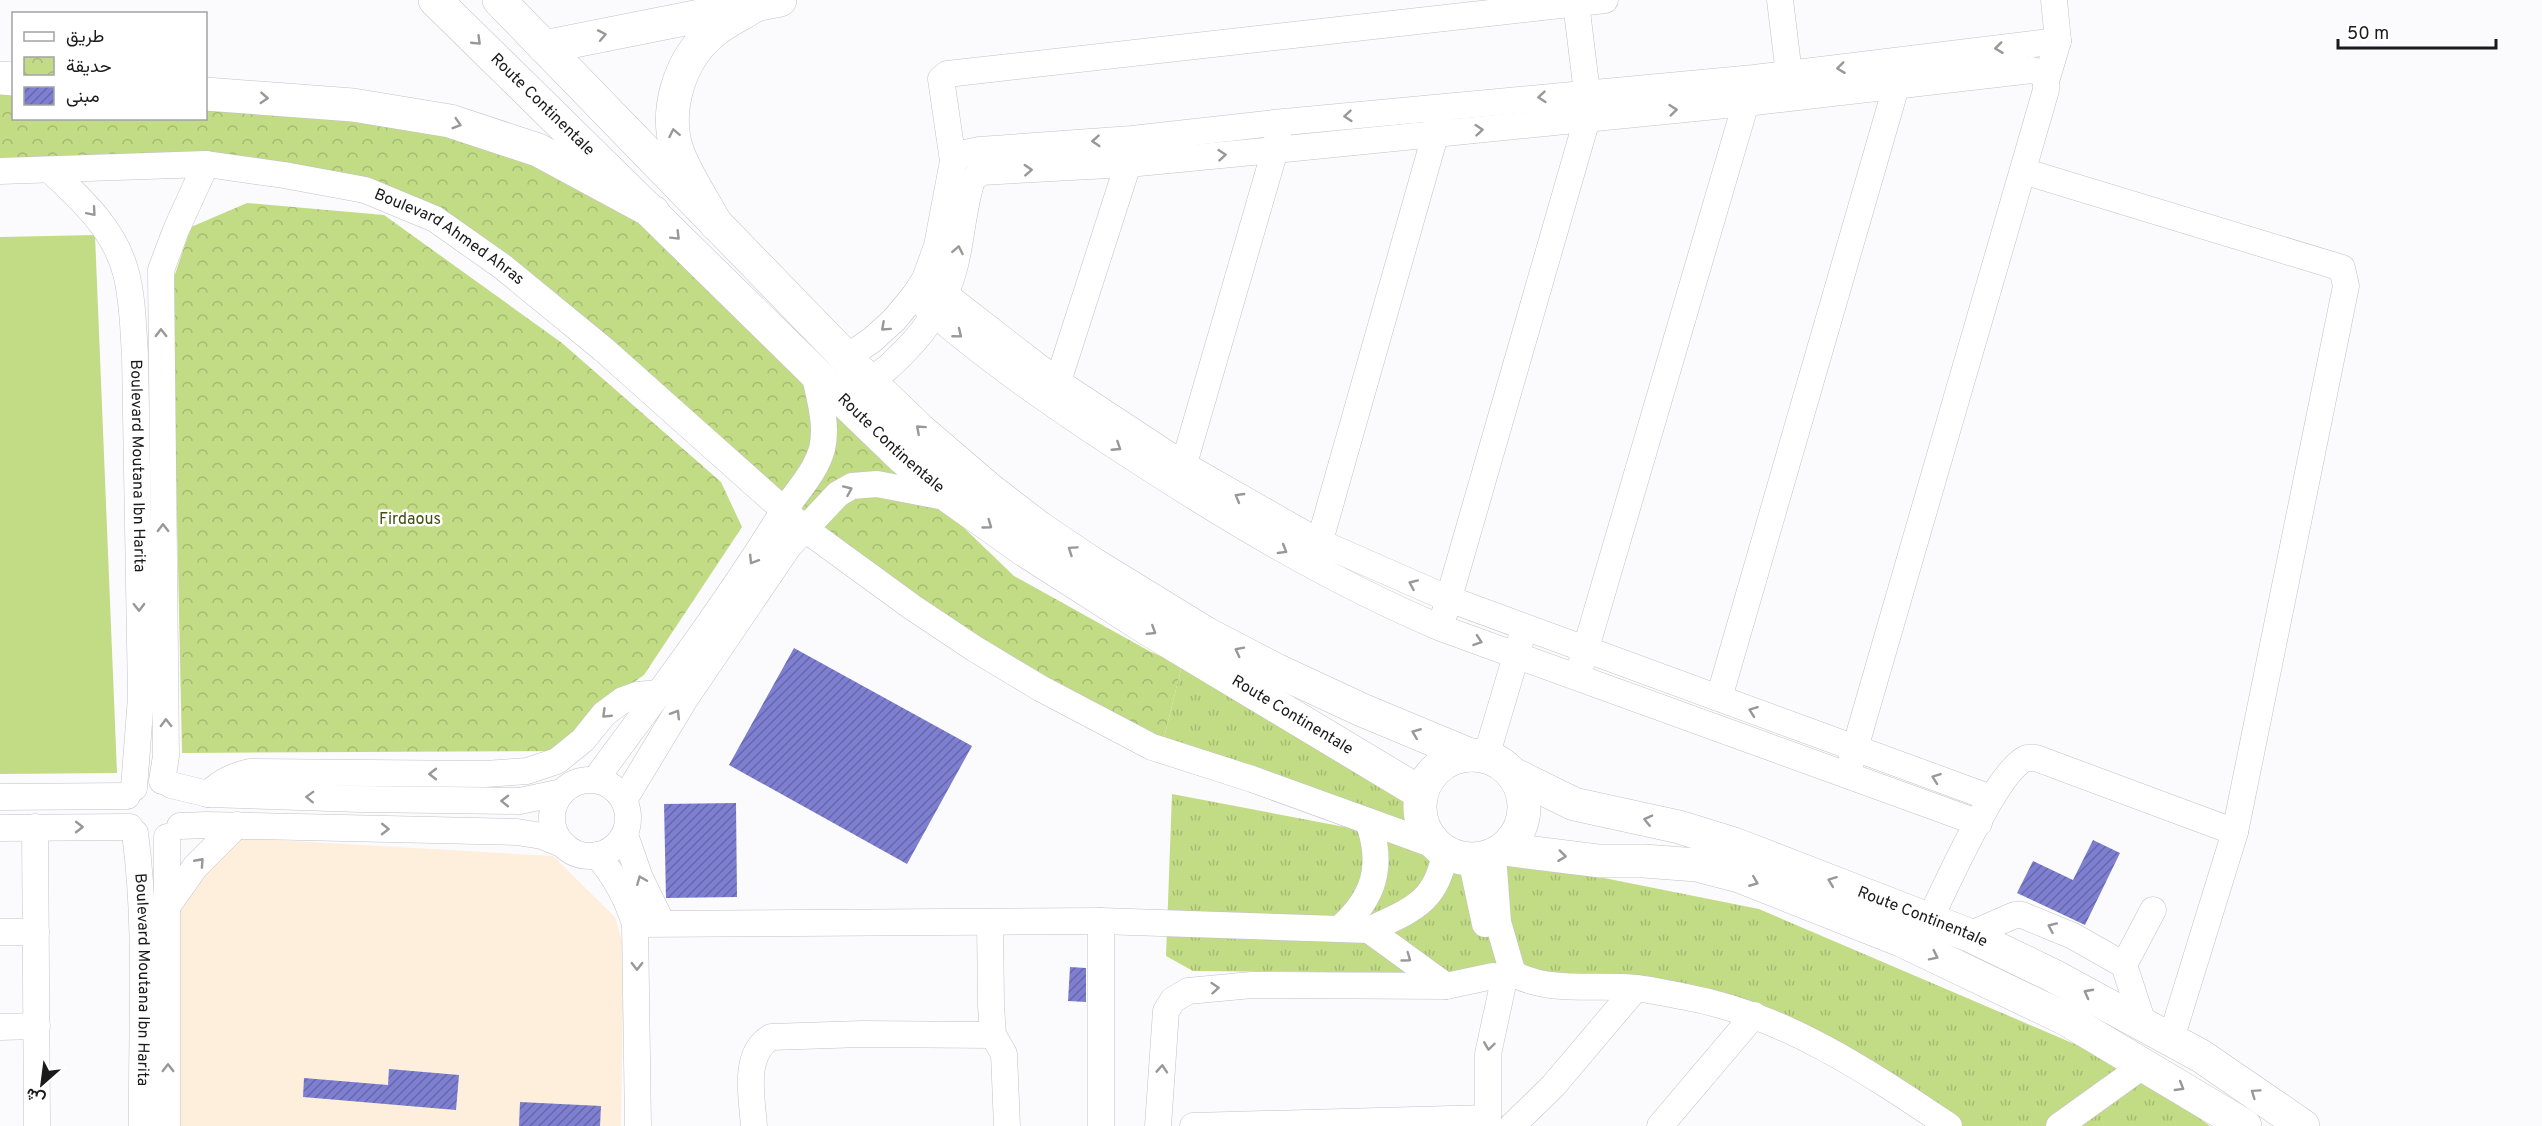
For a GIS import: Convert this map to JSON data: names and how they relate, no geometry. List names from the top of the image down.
{
  "streets": {
    "main road": ["Route Continentale"],
    "street": ["Boulevard Ahmed Ahras", "Boulevard Moutana Ibn Harita"]
  },
  "crossings": [
    ["Route Continentale", "Boulevard Ahmed Ahras"],
    ["Boulevard Ahmed Ahras", "Boulevard Moutana Ibn Harita"]
  ],
  "parks": ["Firdaous"],
  "legend": ["طريق", "حديقة", "مبنى"],
  "scale_bar": "50 m",
  "north": "bottom left"
}
